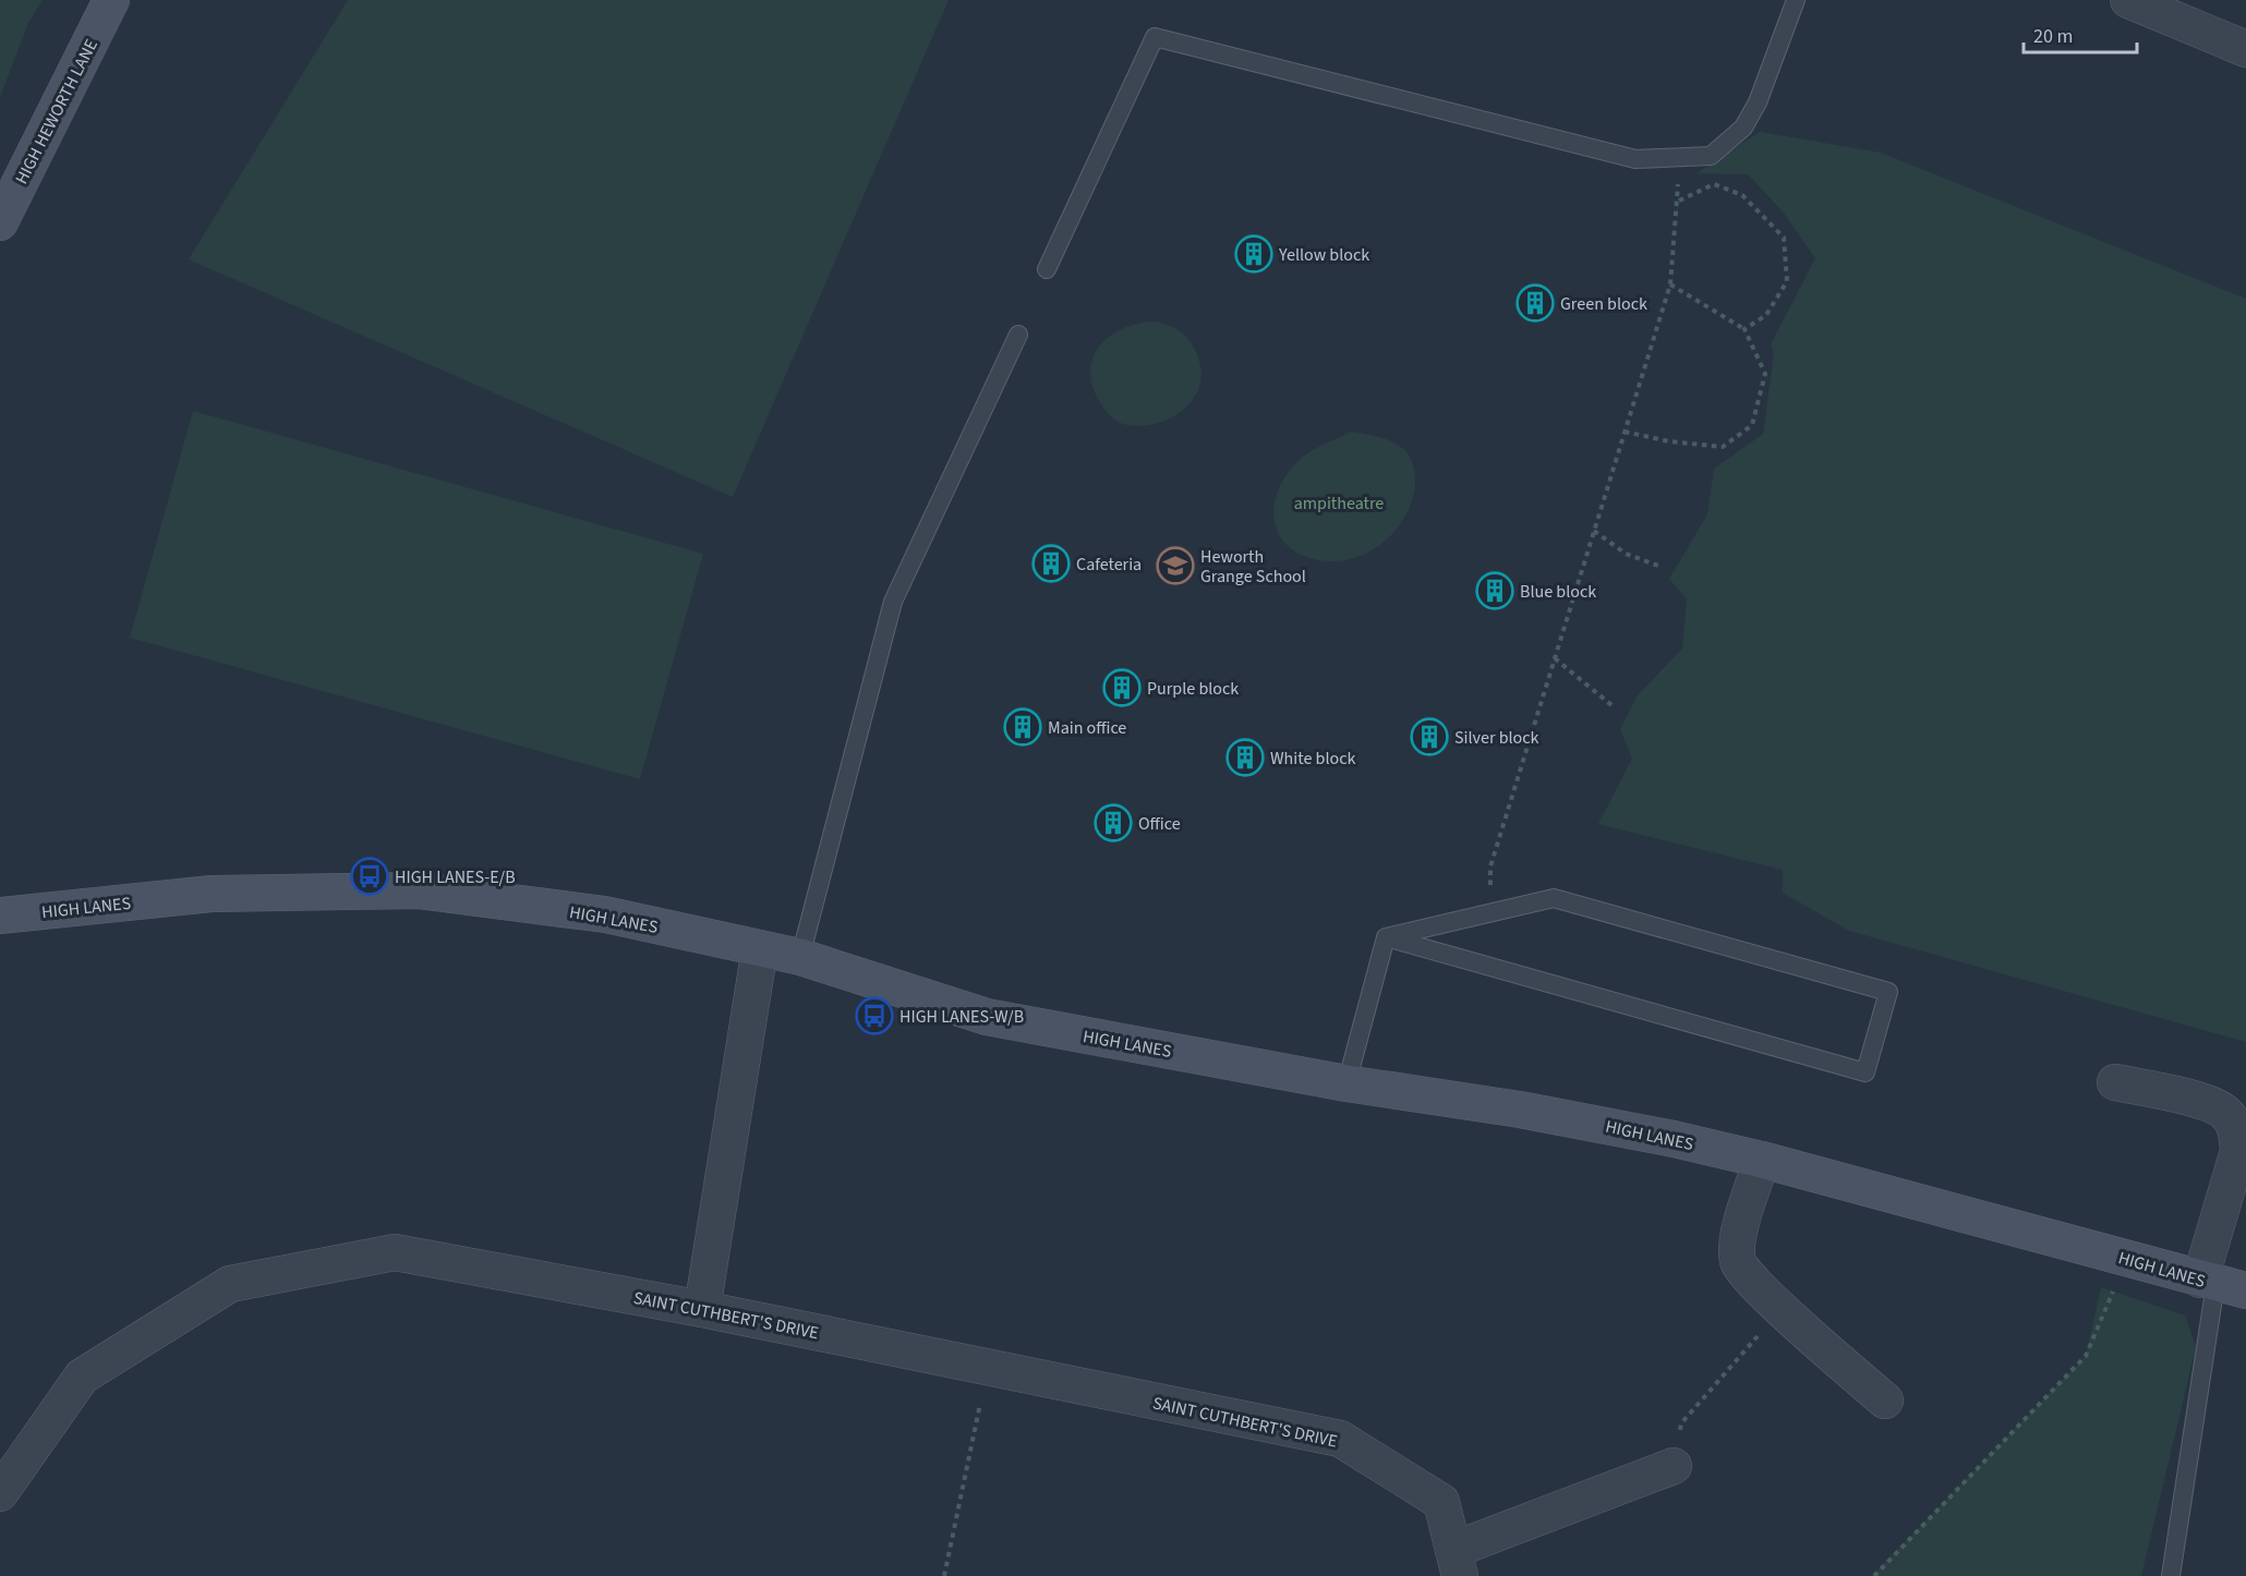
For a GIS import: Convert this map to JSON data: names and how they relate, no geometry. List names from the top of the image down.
{
  "streets": {
    "street": ["HIGH HEWORTH LANE", "HIGH LANES", "SAINT CUTHBERT'S DRIVE"]
  },
  "parks": ["ampitheatre"],
  "places": {
    "building": [
      "Yellow block",
      "Green block",
      "Cafeteria",
      "Blue block",
      "Purple block",
      "Main office",
      "Silver block",
      "White block",
      "Office"
    ],
    "school or university": ["Heworth Grange School"],
    "bus stop": ["HIGH LANES-E/B", "HIGH LANES-W/B"]
  },
  "scale_bar": "20 m"
}
